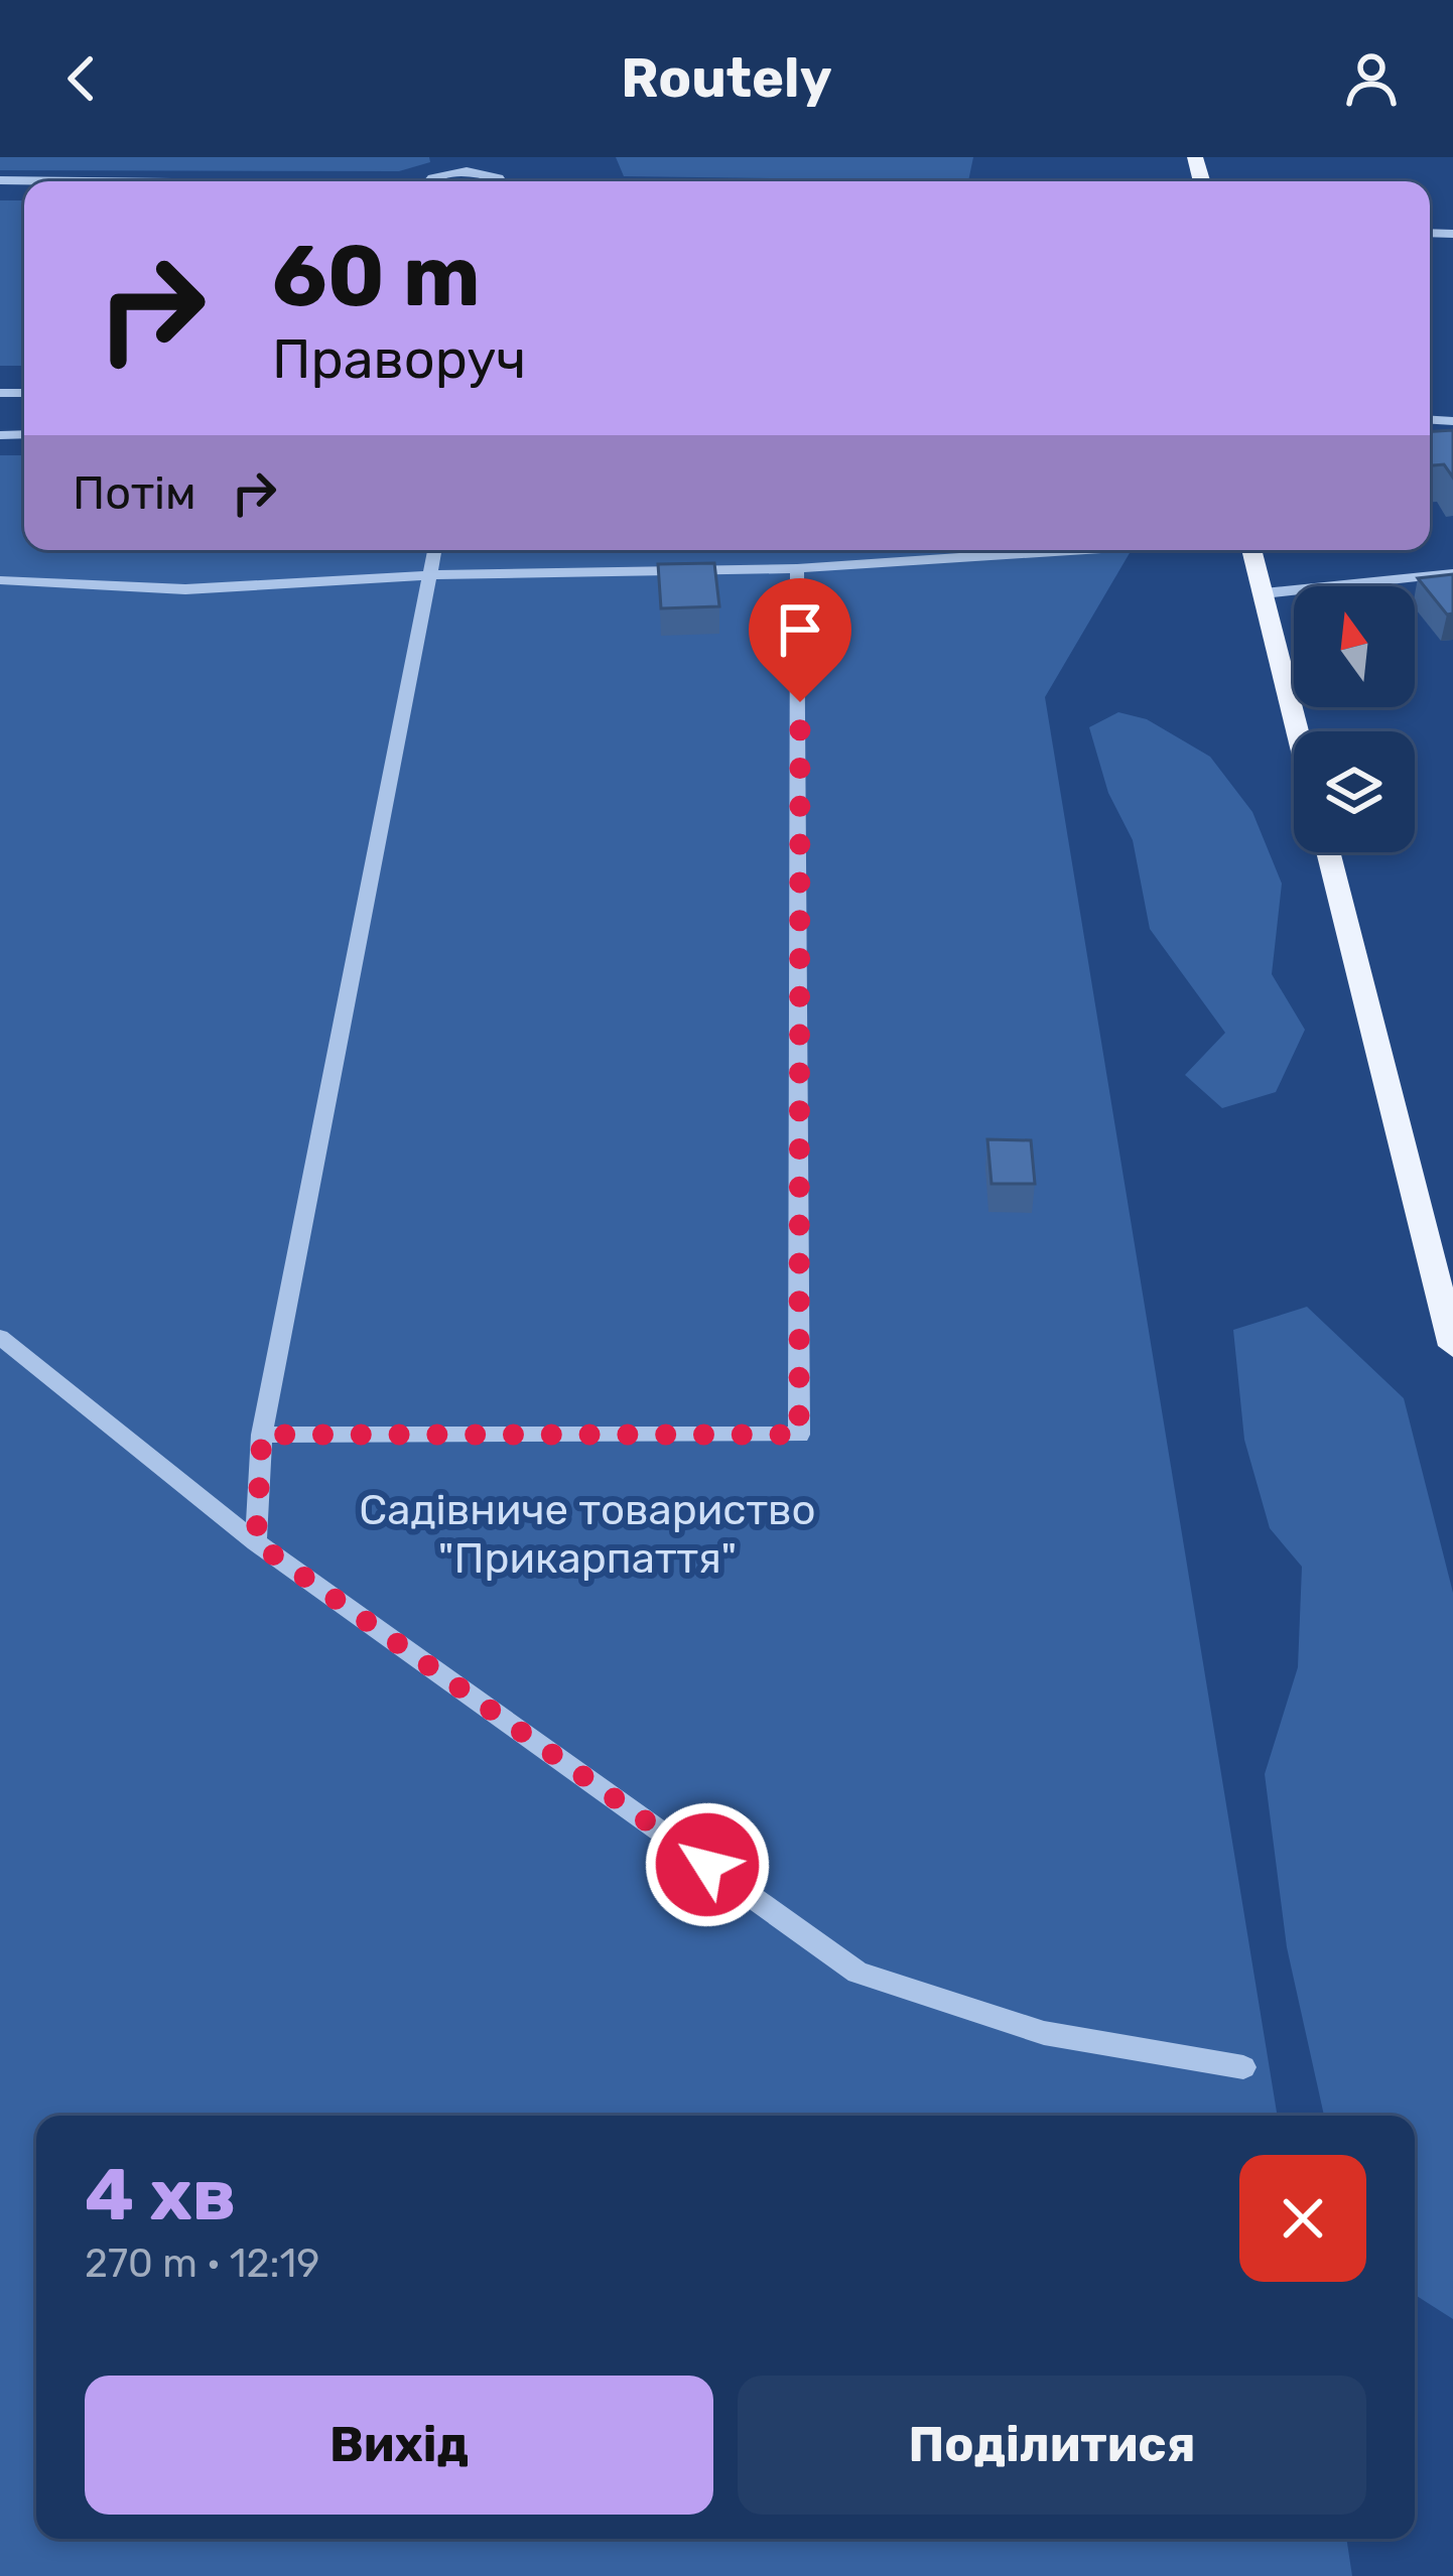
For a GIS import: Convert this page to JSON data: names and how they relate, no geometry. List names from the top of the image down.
{
  "parks": ["Садівниче товариство \"Прикарпаття\""],
  "north": "top",
  "page": {
    "header": "Routely",
    "turn": ["60 m", "Праворуч"],
    "then": "Потім",
    "heading": ["4 хв", "270 m · 12:19"],
    "buttons": ["Вихід", "Поділитися"]
  }
}
